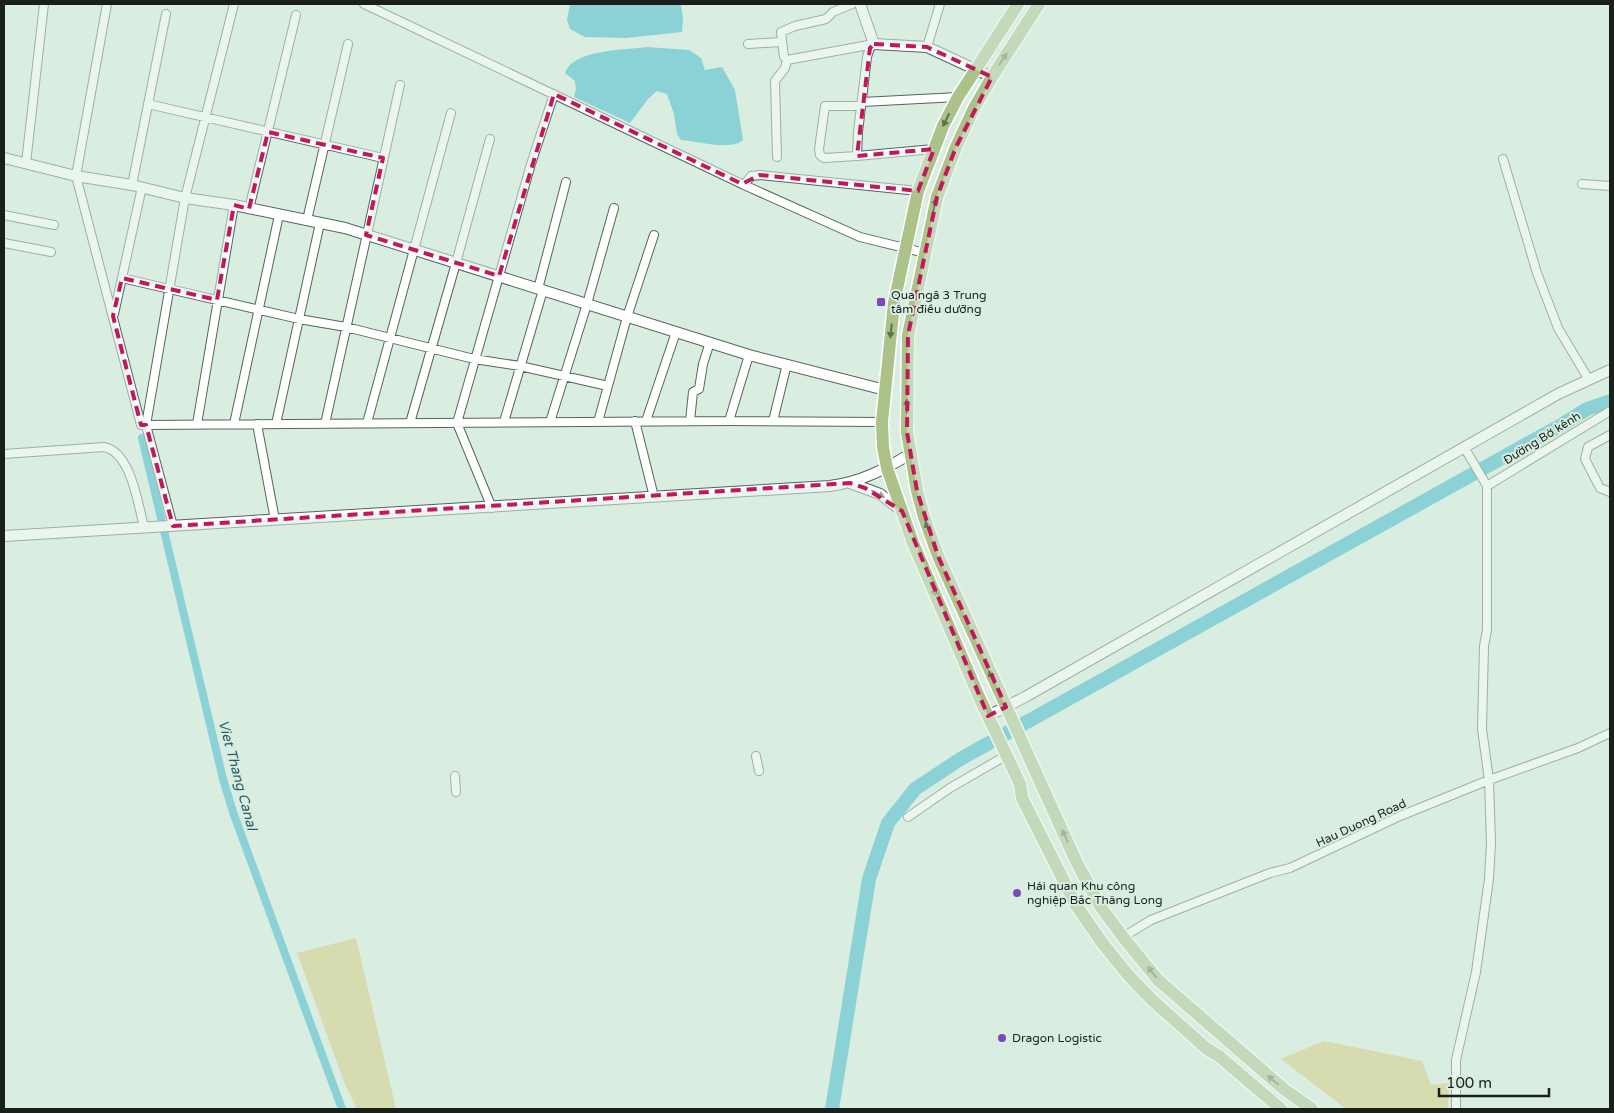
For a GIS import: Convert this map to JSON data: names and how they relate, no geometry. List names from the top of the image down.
{
  "streets": {
    "street": ["Đường Bờ kênh", "Hau Duong Road"]
  },
  "water": ["Viet Thang Canal"],
  "places": {
    "transit": ["Qua ngã 3 Trung tâm điều dưỡng"],
    "other": ["Hải quan Khu công nghiệp Bắc Thăng Long", "Dragon Logistic"]
  },
  "scale_bar": "100 m"
}
